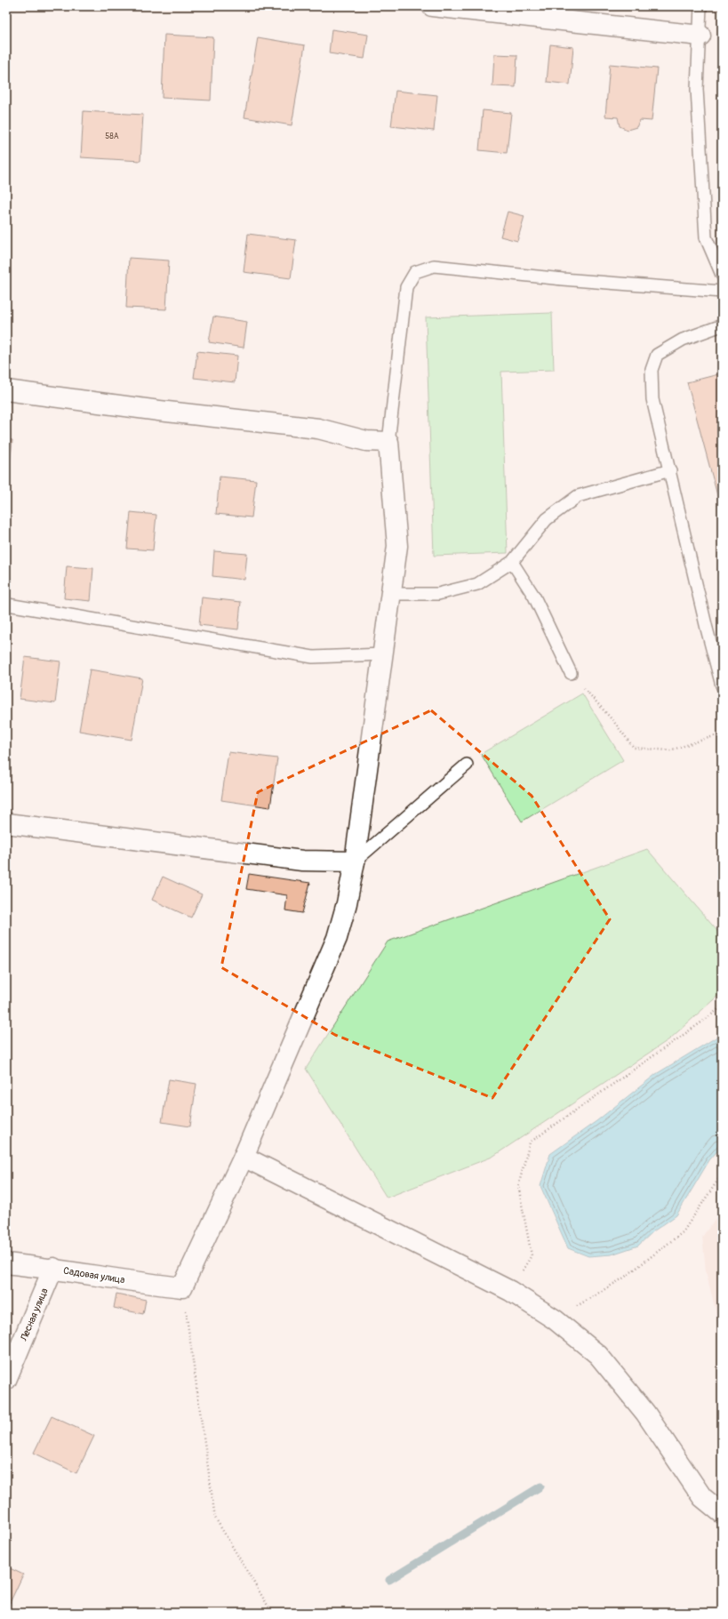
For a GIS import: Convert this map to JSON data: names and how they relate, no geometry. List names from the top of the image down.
{
  "streets": {
    "street": ["Садовая улица", "Лесная улица"]
  },
  "crossings": [
    ["Садовая улица", "Лесная улица"]
  ],
  "house_numbers": ["58А"]
}
